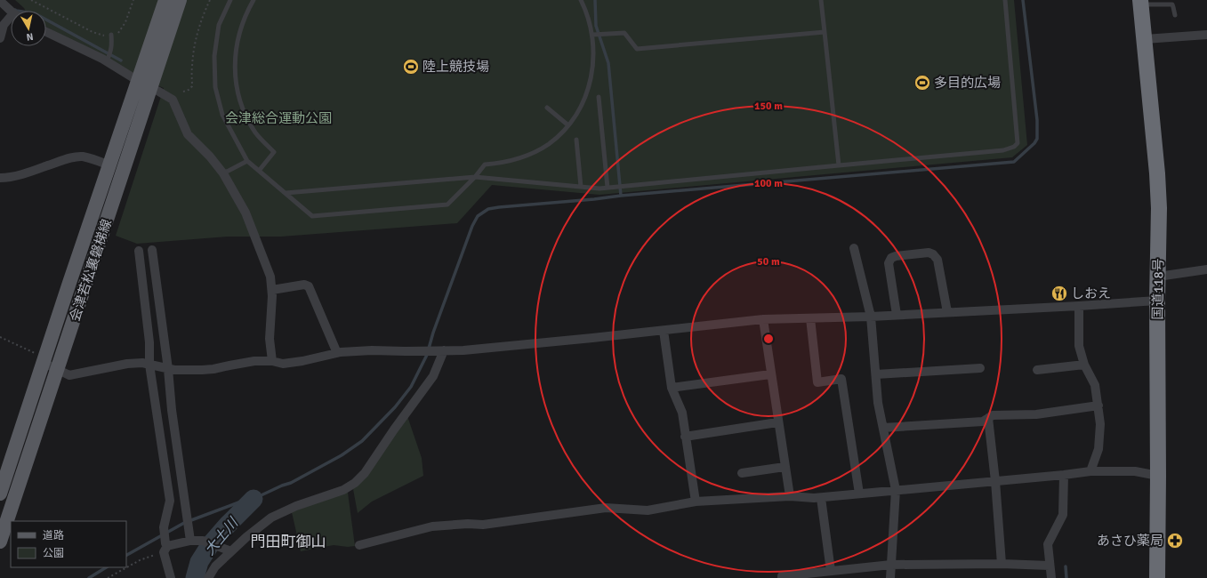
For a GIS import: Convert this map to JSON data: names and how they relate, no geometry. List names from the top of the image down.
{
  "streets": {
    "highway": ["国道118号"],
    "main road": ["会津若松裏磐梯線"]
  },
  "districts": ["門田町御山"],
  "water": ["大土川"],
  "parks": ["会津総合運動公園"],
  "places": {
    "sports": ["陸上競技場", "多目的広場"],
    "restaurant": ["しおえ"],
    "pharmacy": ["あさひ薬局"]
  },
  "legend": ["道路", "公園"],
  "north": "bottom",
  "rings": ["150 m", "100 m", "50 m"]
}
